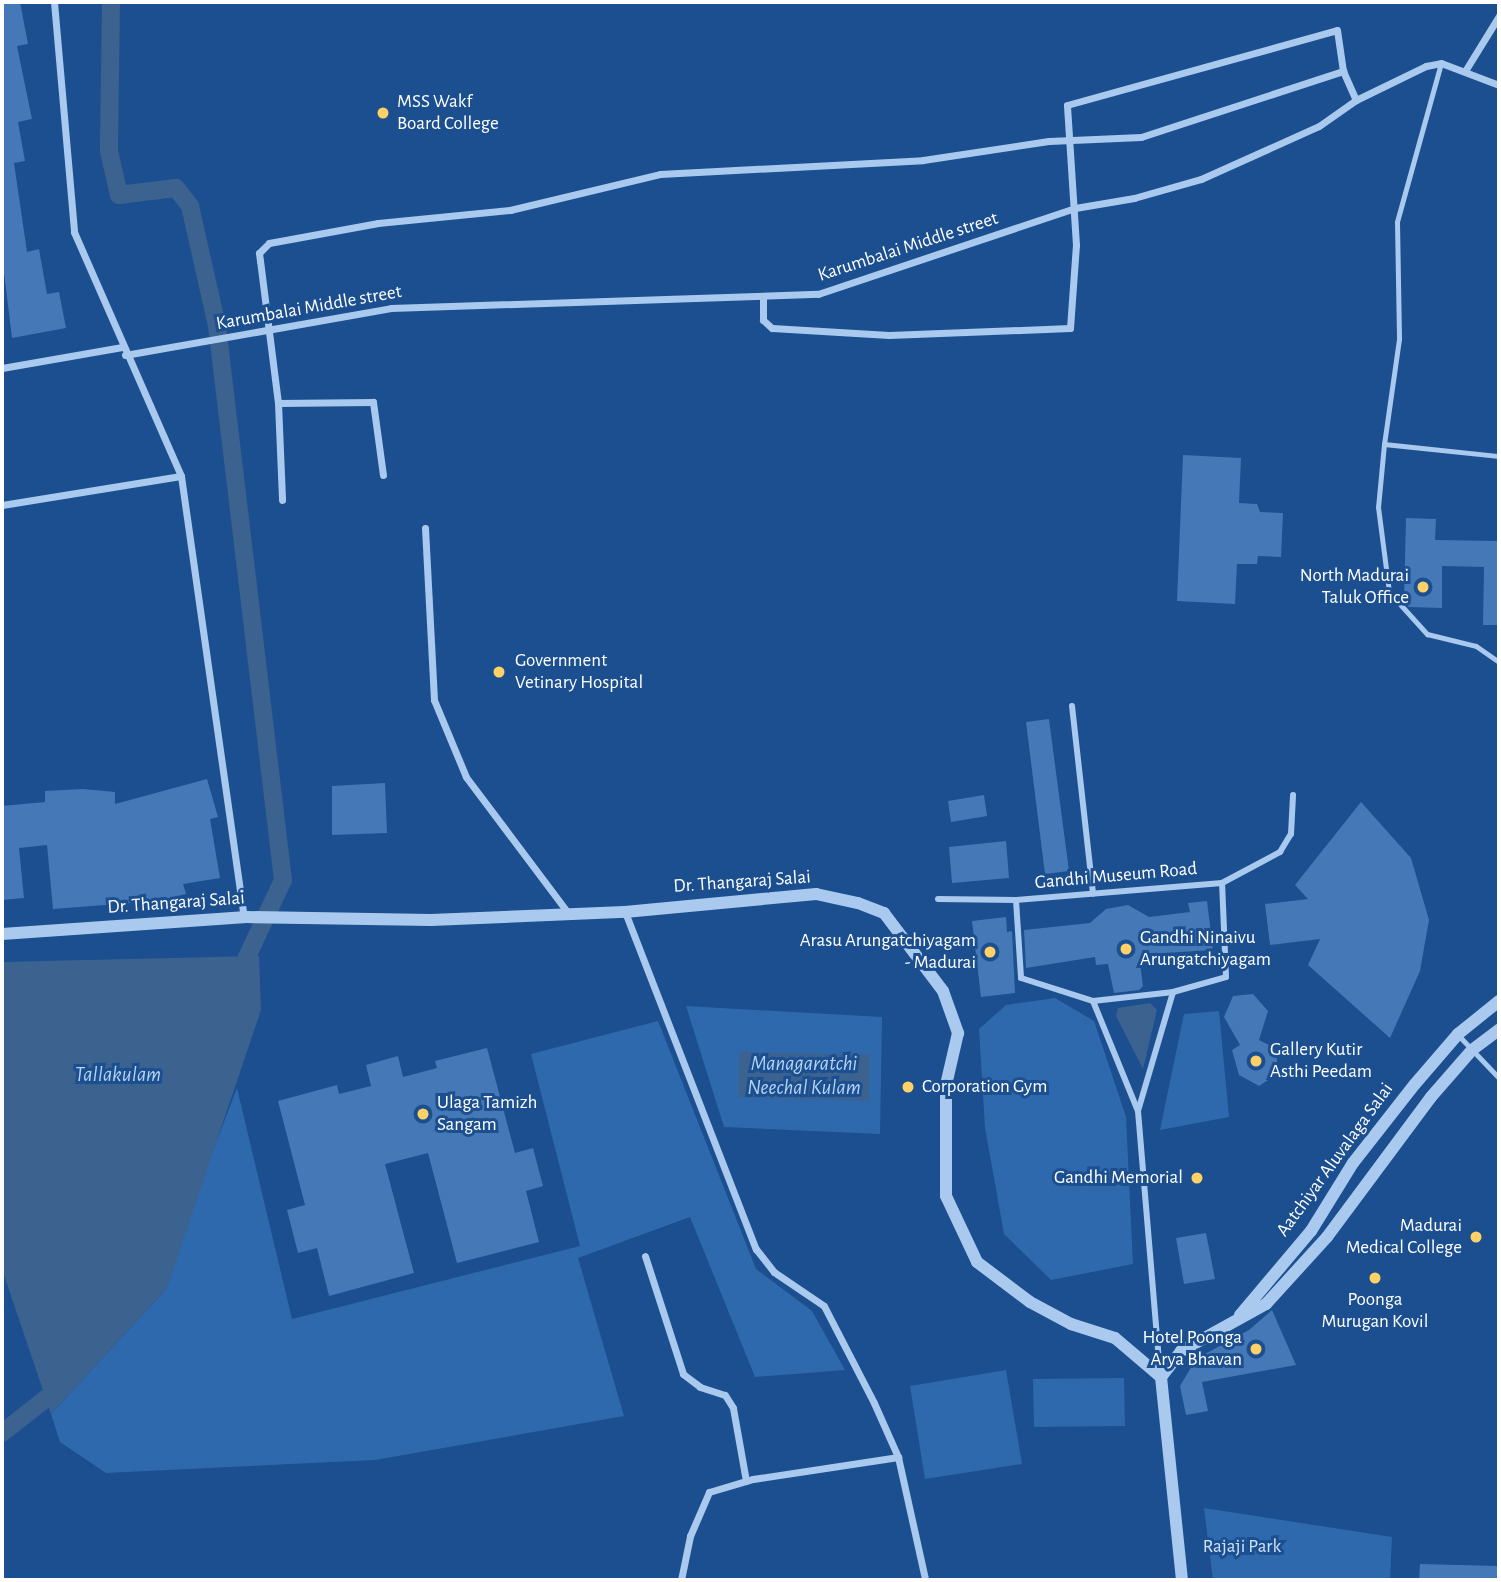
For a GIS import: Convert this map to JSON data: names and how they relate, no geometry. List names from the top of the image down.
{
  "streets": {
    "street": [
      "Karumbalai Middle street",
      "Gandhi Museum Road",
      "Dr. Thangaraj Salai",
      "Aatchiyar Aluvalaga Salai"
    ]
  },
  "crossings": [
    ["Dr. Thangaraj Salai", "Aatchiyar Aluvalaga Salai"]
  ],
  "water": ["Managaratchi Neechal Kulam", "Tallakulam"],
  "parks": ["Rajaji Park"],
  "places": [
    "MSS Wakf Board College",
    "North Madurai Taluk Office",
    "Government Vetinary Hospital",
    "Gandhi Ninaivu Arungatchiyagam",
    "Arasu Arungatchiyagam - Madurai",
    "Gallery Kutir Asthi Peedam",
    "Corporation Gym",
    "Ulaga Tamizh Sangam",
    "Gandhi Memorial",
    "Madurai Medical College",
    "Poonga Murugan Kovil",
    "Hotel Poonga Arya Bhavan"
  ]
}
